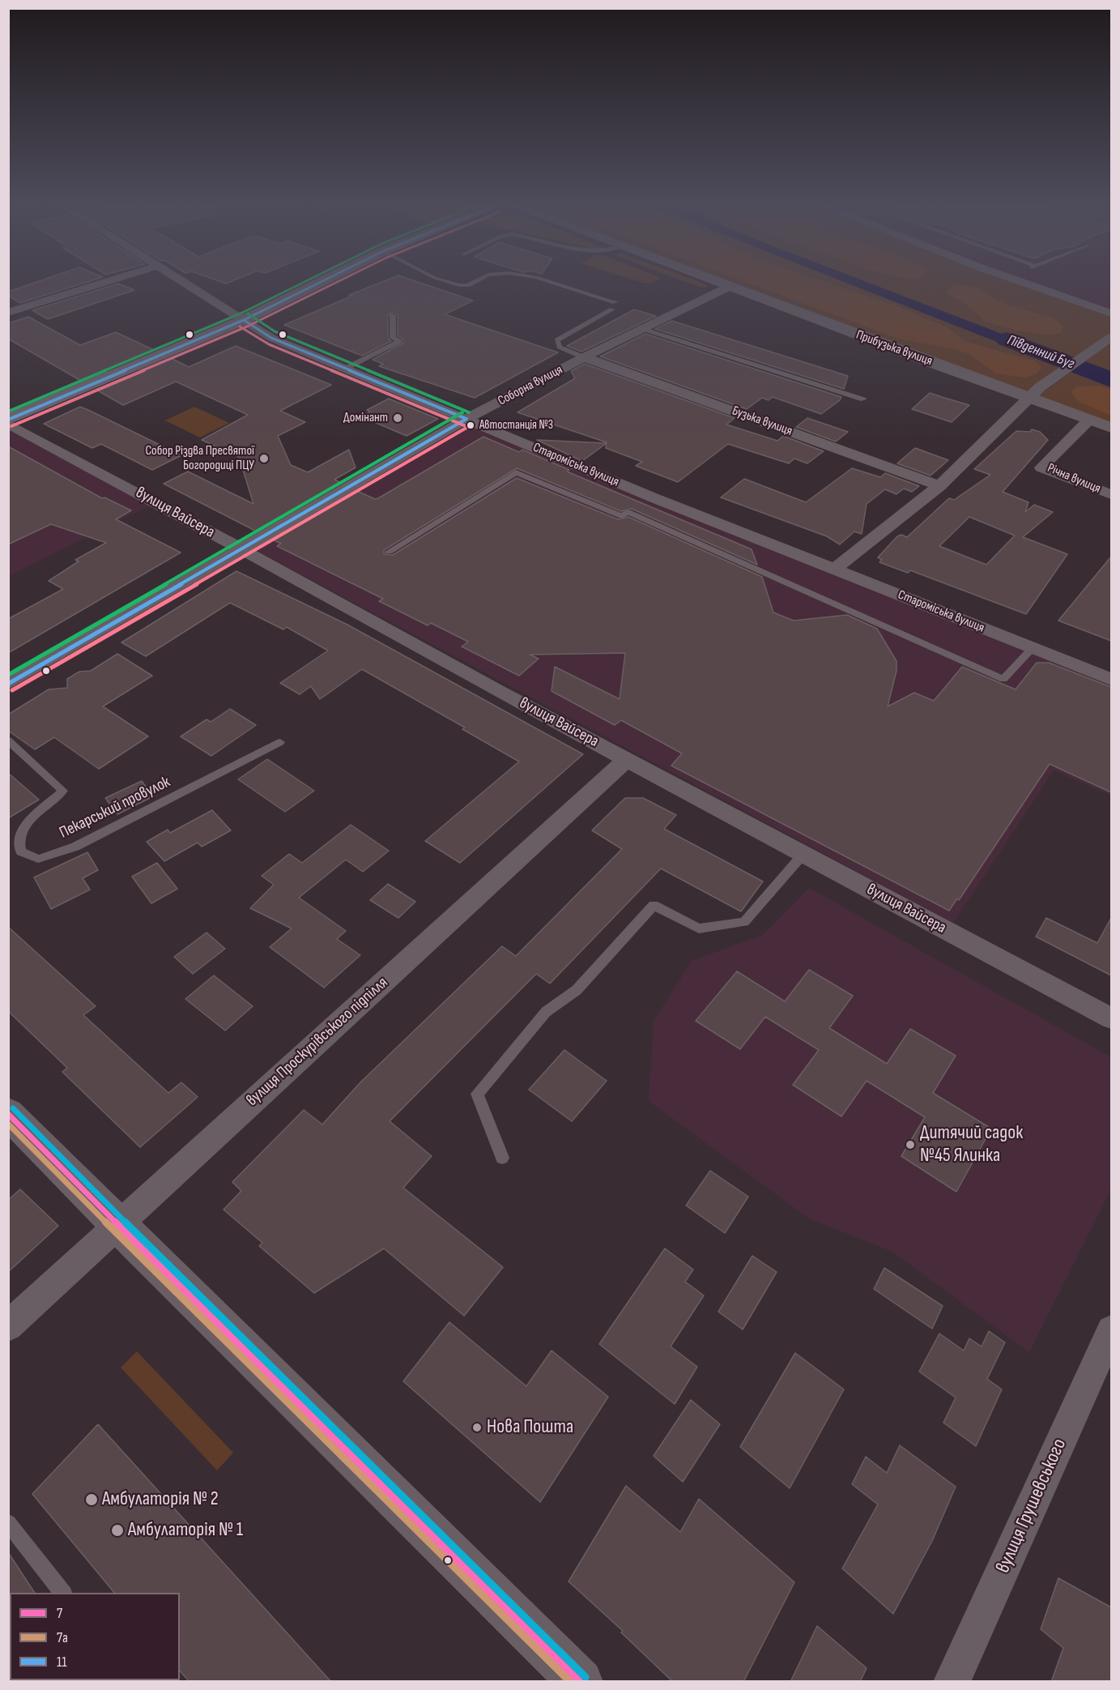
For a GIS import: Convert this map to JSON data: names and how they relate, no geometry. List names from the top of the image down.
{
  "streets": {
    "street": [
      "Прибузька вулиця",
      "Соборна вулиця",
      "Бузька вулиця",
      "Староміська вулиця",
      "Річна вулиця",
      "вулиця Вайсера",
      "вулиця Проскурівського підпілля",
      "вулиця Грушевського"
    ],
    "lane": ["Пекарський провулок"]
  },
  "crossings": [
    ["Прибузька вулиця", "Соборна вулиця"],
    ["Прибузька вулиця", "Річна вулиця"],
    ["Соборна вулиця", "Бузька вулиця"],
    ["Соборна вулиця", "Староміська вулиця"],
    ["Соборна вулиця", "вулиця Вайсера"],
    ["вулиця Вайсера", "вулиця Проскурівського підпілля"]
  ],
  "water": ["Південний Буг"],
  "places": [
    "Домінант",
    "Автостанція №3",
    "Собор Різдва Пресвятої Богородиці ПЦУ",
    "Дитячий садок №45 Ялинка",
    "Нова Пошта",
    "Амбулаторія № 2",
    "Амбулаторія № 1"
  ],
  "lines": ["transit line 11", "transit line 7", "transit line 7а"],
  "legend": ["7", "7а", "11"]
}
